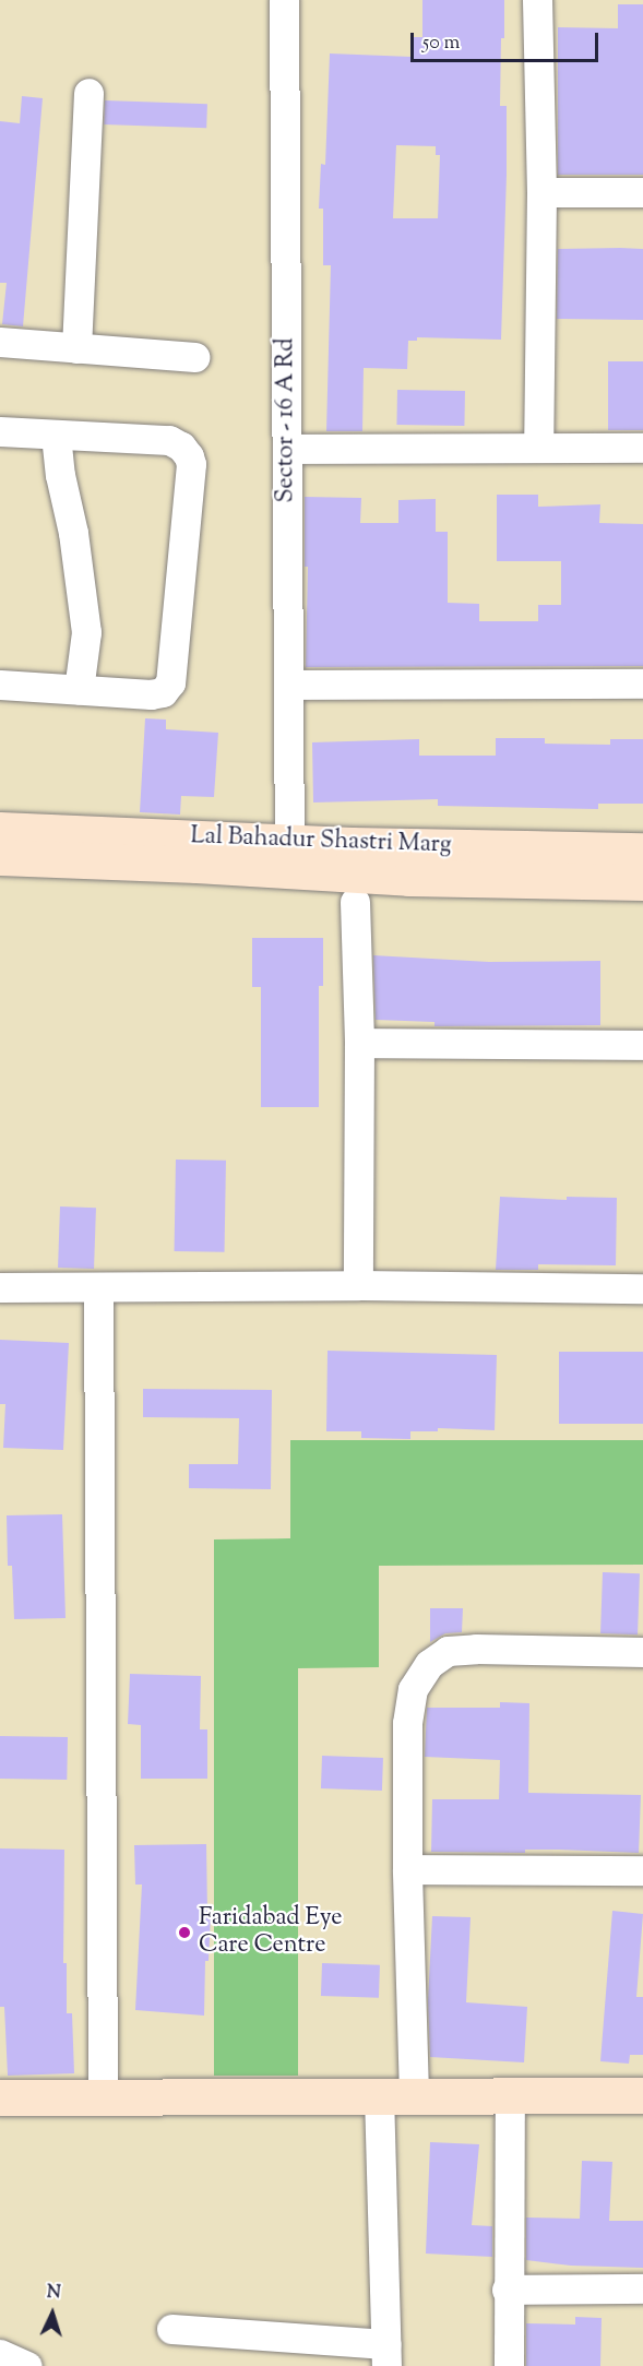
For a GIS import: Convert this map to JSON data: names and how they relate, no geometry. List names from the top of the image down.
{
  "streets": {
    "street": ["Sector - 16 A Rd", "Lal Bahadur Shastri Marg"]
  },
  "crossings": [
    ["Sector - 16 A Rd", "Lal Bahadur Shastri Marg"]
  ],
  "places": ["Faridabad Eye Care Centre"],
  "scale_bar": "50 m",
  "north": "top"
}
